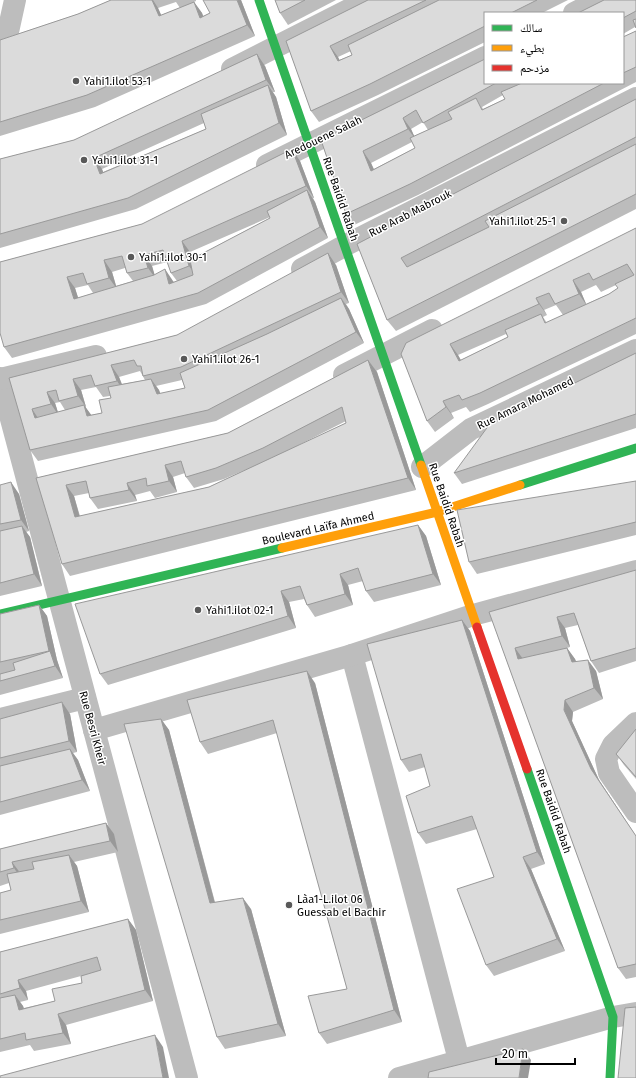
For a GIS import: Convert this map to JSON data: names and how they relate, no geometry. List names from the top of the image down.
{
  "streets": {
    "street": [
      "Aredouene Salah",
      "Rue Baidid Rabah",
      "Rue Arab Mabrouk",
      "Rue Amara Mohamed",
      "Boulevard Laïfa Ahmed",
      "Rue Besri Kheir"
    ]
  },
  "crossings": [
    ["Aredouene Salah", "Rue Baidid Rabah"],
    ["Rue Baidid Rabah", "Rue Arab Mabrouk"],
    ["Rue Baidid Rabah", "Rue Amara Mohamed"],
    ["Rue Baidid Rabah", "Boulevard Laïfa Ahmed"],
    ["Boulevard Laïfa Ahmed", "Rue Besri Kheir"]
  ],
  "places": [
    "Yahi1.ilot 53-1",
    "Yahi1.ilot 31-1",
    "Yahi1.ilot 25-1",
    "Yahi1.ilot 30-1",
    "Yahi1.ilot 26-1",
    "Yahi1.ilot 02-1",
    "Làa1-L.ilot 06 Guessab el Bachir"
  ],
  "legend": ["سالك", "بطيء", "مزدحم"],
  "scale_bar": "20 m"
}
